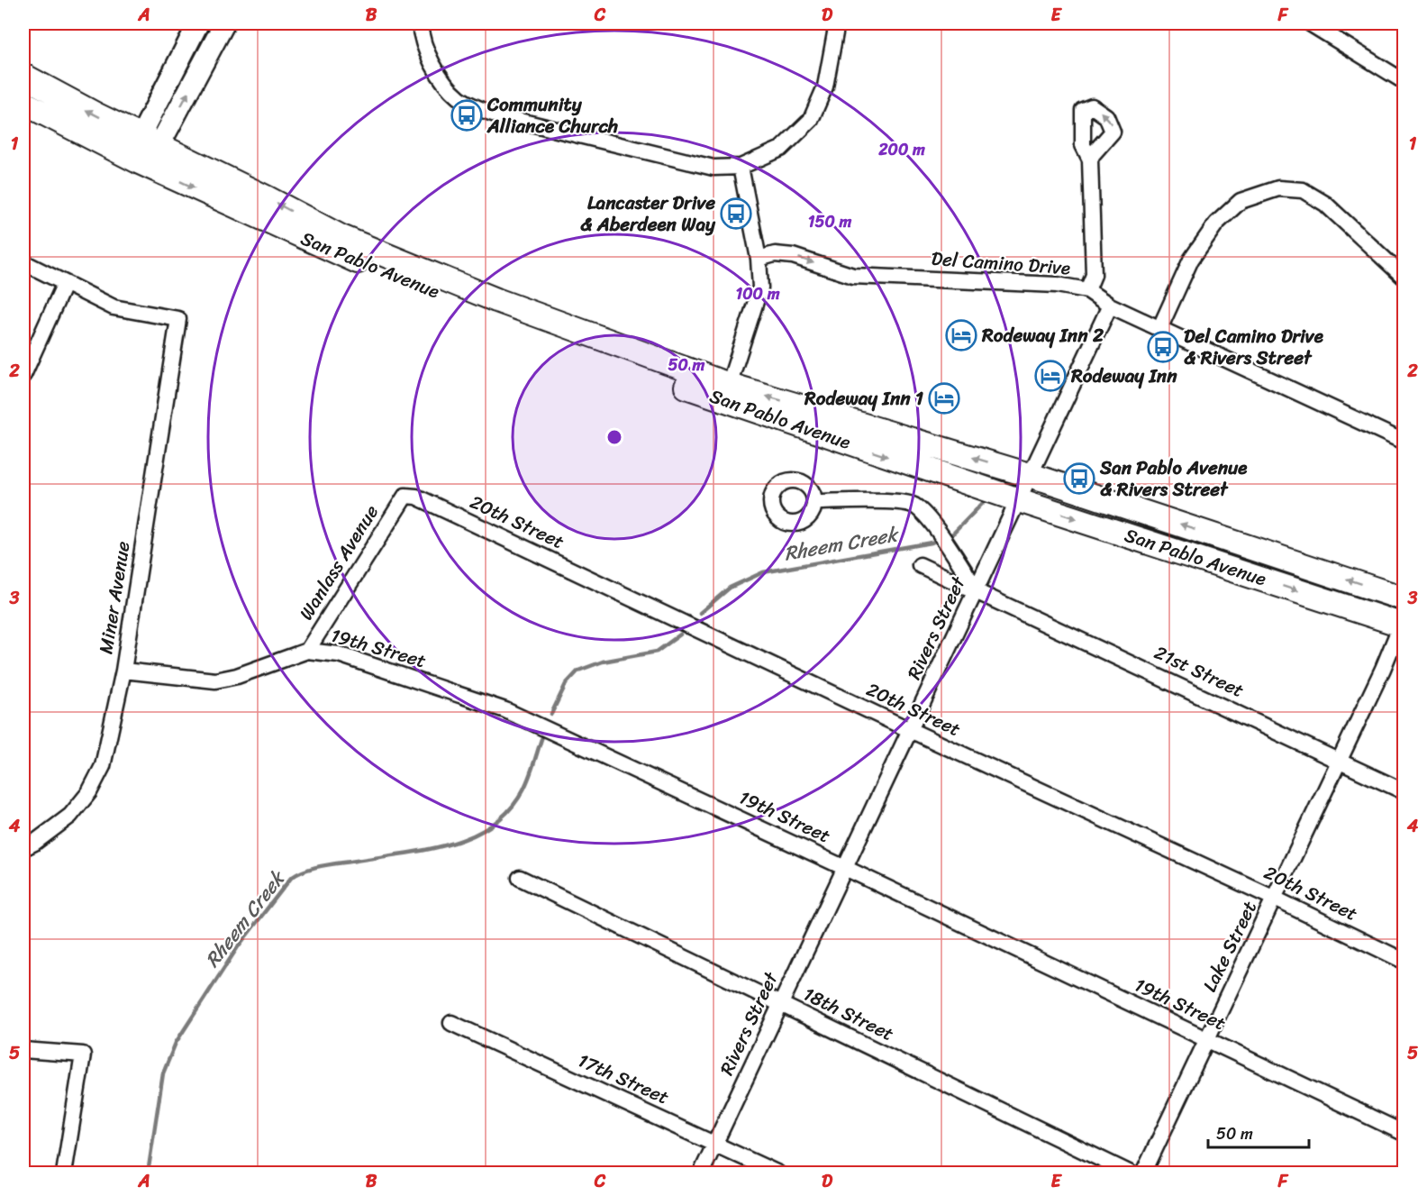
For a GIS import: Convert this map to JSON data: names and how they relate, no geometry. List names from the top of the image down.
{
  "streets": {
    "main road": ["San Pablo Avenue"],
    "street": [
      "Del Camino Drive",
      "20th Street",
      "Wanlass Avenue",
      "Miner Avenue",
      "Rivers Street",
      "19th Street",
      "21st Street",
      "Lake Street",
      "18th Street",
      "17th Street"
    ]
  },
  "crossings": [
    ["Del Camino Drive", "Rivers Street"],
    ["San Pablo Avenue", "Rivers Street"],
    ["San Pablo Avenue", "Lake Street"],
    ["20th Street", "Wanlass Avenue"],
    ["20th Street", "Rivers Street"],
    ["20th Street", "Lake Street"],
    ["Wanlass Avenue", "19th Street"],
    ["Miner Avenue", "19th Street"],
    ["Rivers Street", "19th Street"],
    ["Rivers Street", "21st Street"],
    ["Rivers Street", "18th Street"],
    ["Rivers Street", "17th Street"],
    ["19th Street", "Lake Street"],
    ["21st Street", "Lake Street"]
  ],
  "one_way": ["Del Camino Drive"],
  "water": ["Rheem Creek"],
  "places": {
    "bus stop": [
      "Community Alliance Church",
      "Lancaster Drive & Aberdeen Way",
      "Del Camino Drive & Rivers Street",
      "San Pablo Avenue & Rivers Street"
    ],
    "hotel": ["Rodeway Inn 2", "Rodeway Inn", "Rodeway Inn 1"]
  },
  "scale_bar": "50 m",
  "grid": {
    "columns": [
      "A",
      "B",
      "C",
      "D",
      "E",
      "F"
    ],
    "rows": [
      "1",
      "2",
      "3",
      "4",
      "5"
    ]
  },
  "rings": [
    "200 m",
    "150 m",
    "100 m",
    "50 m"
  ]
}
